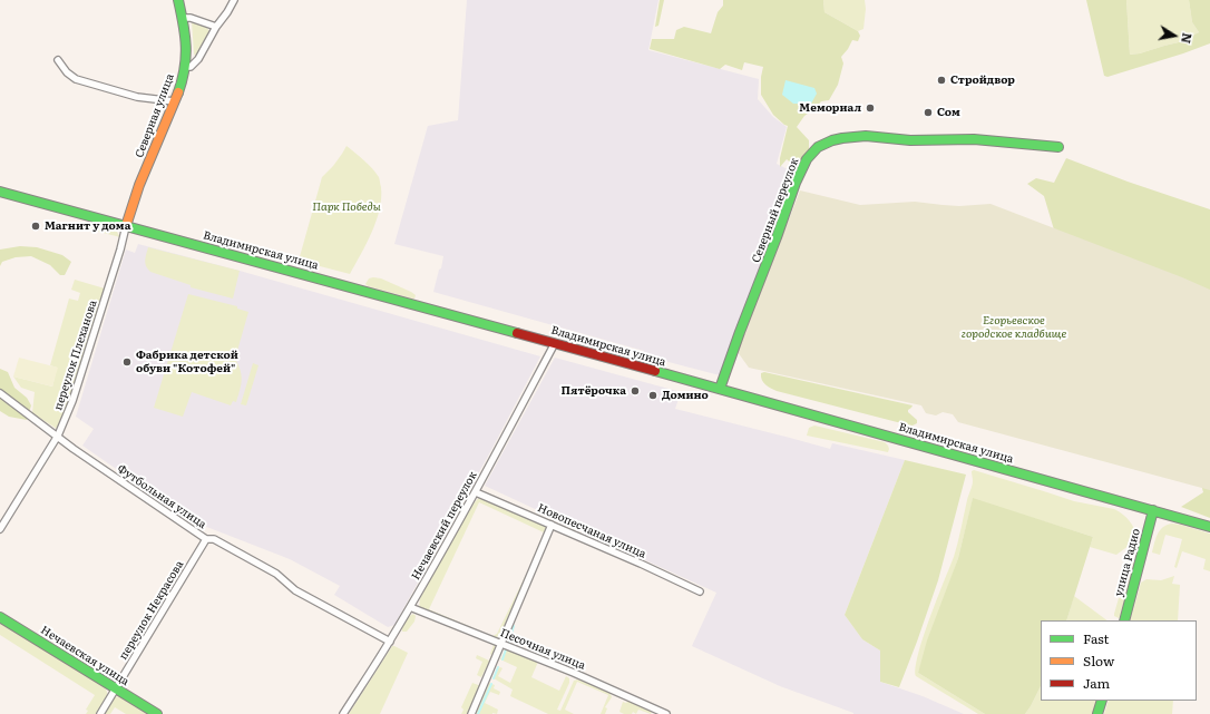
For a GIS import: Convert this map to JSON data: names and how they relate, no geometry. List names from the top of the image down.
{
  "streets": {
    "street": [
      "Северная улица",
      "Северный переулок",
      "Владимирская улица",
      "переулок Плеханова",
      "Футбольная улица",
      "Нечаевский переулок",
      "Новопесчаная улица",
      "улица Радио",
      "переулок Некрасова",
      "Песочная улица",
      "Нечаевская улица"
    ]
  },
  "crossings": [
    ["Северная улица", "Владимирская улица"],
    ["Северная улица", "переулок Плеханова"],
    ["Северный переулок", "Владимирская улица"],
    ["Владимирская улица", "переулок Плеханова"],
    ["Владимирская улица", "Нечаевский переулок"],
    ["Владимирская улица", "улица Радио"],
    ["переулок Плеханова", "Футбольная улица"],
    ["Футбольная улица", "Нечаевский переулок"],
    ["Футбольная улица", "переулок Некрасова"],
    ["Нечаевский переулок", "Новопесчаная улица"],
    ["Нечаевский переулок", "Песочная улица"],
    ["переулок Некрасова", "Нечаевская улица"]
  ],
  "parks": ["Парк Победы", "Егорьевское городское кладбище"],
  "places": [
    "Стройдвор",
    "Мемориал",
    "Сом",
    "Магнит у дома",
    "Фабрика детской обуви \"Котофей\"",
    "Пятёрочка",
    "Домино"
  ],
  "legend": ["Fast", "Slow", "Jam"],
  "north": "right"
}
